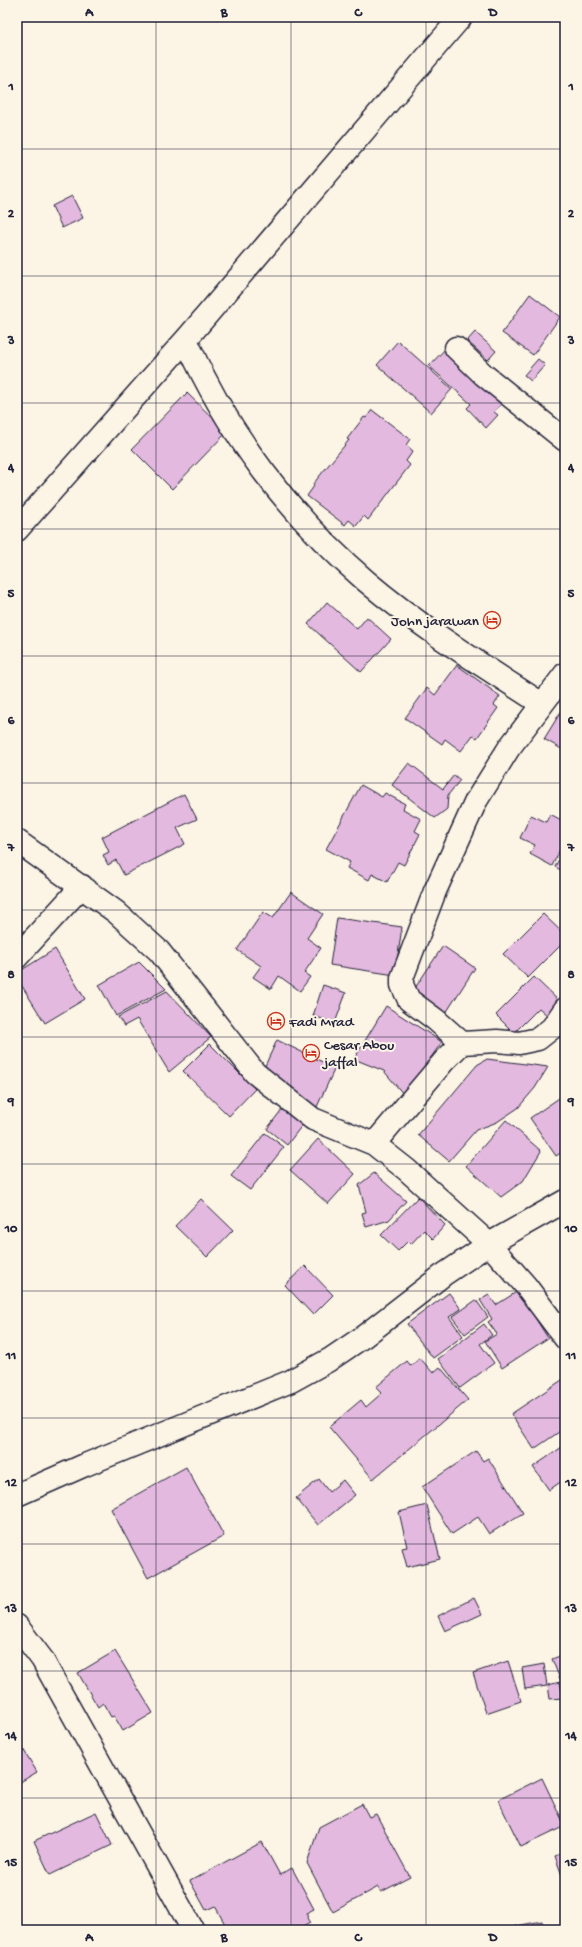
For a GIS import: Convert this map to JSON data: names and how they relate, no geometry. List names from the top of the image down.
{
  "places": {
    "hotel": ["John jarawan", "Fadi Mrad", "Cesar Abou jaffal"]
  },
  "grid": {
    "columns": [
      "A",
      "B",
      "C",
      "D"
    ],
    "rows": [
      "1",
      "2",
      "3",
      "4",
      "5",
      "6",
      "7",
      "8",
      "9",
      "10",
      "11",
      "12",
      "13",
      "14",
      "15"
    ]
  }
}
